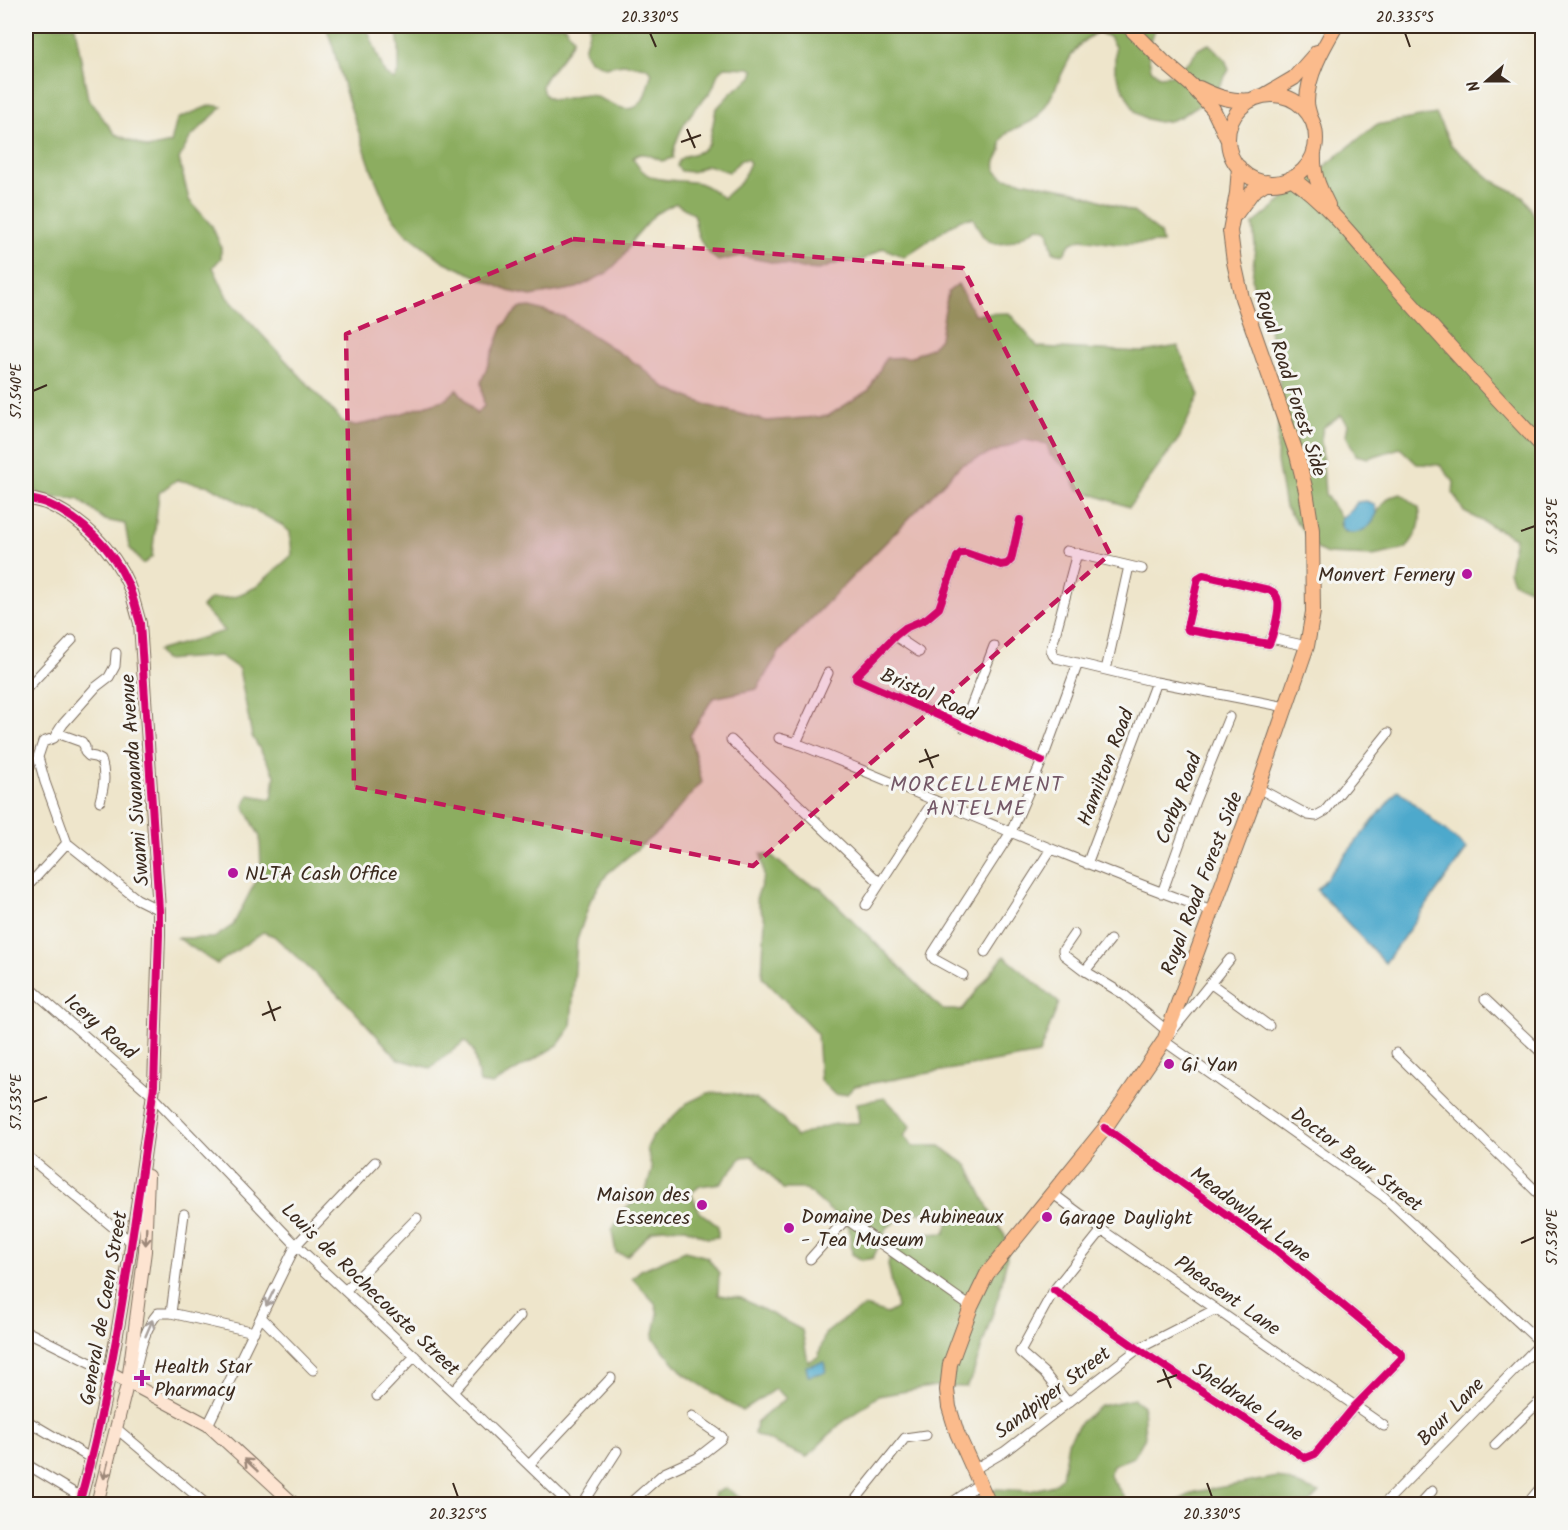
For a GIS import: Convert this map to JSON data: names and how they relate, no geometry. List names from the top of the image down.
{
  "streets": {
    "main road": ["Royal Road Forest Side"],
    "street": [
      "Bristol Road",
      "Hamilton Road",
      "Swami Sivananda Avenue",
      "Corby Road",
      "Icery Road",
      "Doctor Bour Street",
      "Meadowlark Lane",
      "Louis de Rochecouste Street",
      "Pheasent Lane",
      "General de Caen Street",
      "Sandpiper Street",
      "Sheldrake Lane",
      "Bour Lane"
    ]
  },
  "crossings": [
    ["Royal Road Forest Side", "Doctor Bour Street"],
    ["Royal Road Forest Side", "Meadowlark Lane"],
    ["Royal Road Forest Side", "Pheasent Lane"],
    ["Royal Road Forest Side", "Sandpiper Street"],
    ["Swami Sivananda Avenue", "Icery Road"],
    ["Swami Sivananda Avenue", "Louis de Rochecouste Street"],
    ["Swami Sivananda Avenue", "General de Caen Street"],
    ["Icery Road", "Louis de Rochecouste Street"],
    ["Doctor Bour Street", "Bour Lane"],
    ["Meadowlark Lane", "Sheldrake Lane"],
    ["Pheasent Lane", "Sandpiper Street"],
    ["Pheasent Lane", "Sheldrake Lane"],
    ["Sandpiper Street", "Sheldrake Lane"]
  ],
  "districts": ["MORCELLEMENT ANTELME"],
  "places": {
    "other": [
      "Monvert Fernery",
      "NLTA Cash Office",
      "Gi Yan",
      "Maison des Essences",
      "Garage Daylight",
      "Domaine Des Aubineaux - Tea Museum"
    ],
    "health": ["Health Star Pharmacy"]
  },
  "north": "left",
  "coordinates": [
    "20.330°S",
    "20.335°S",
    "57.540°E",
    "57.535°E",
    "57.530°E",
    "20.325°S"
  ]
}
